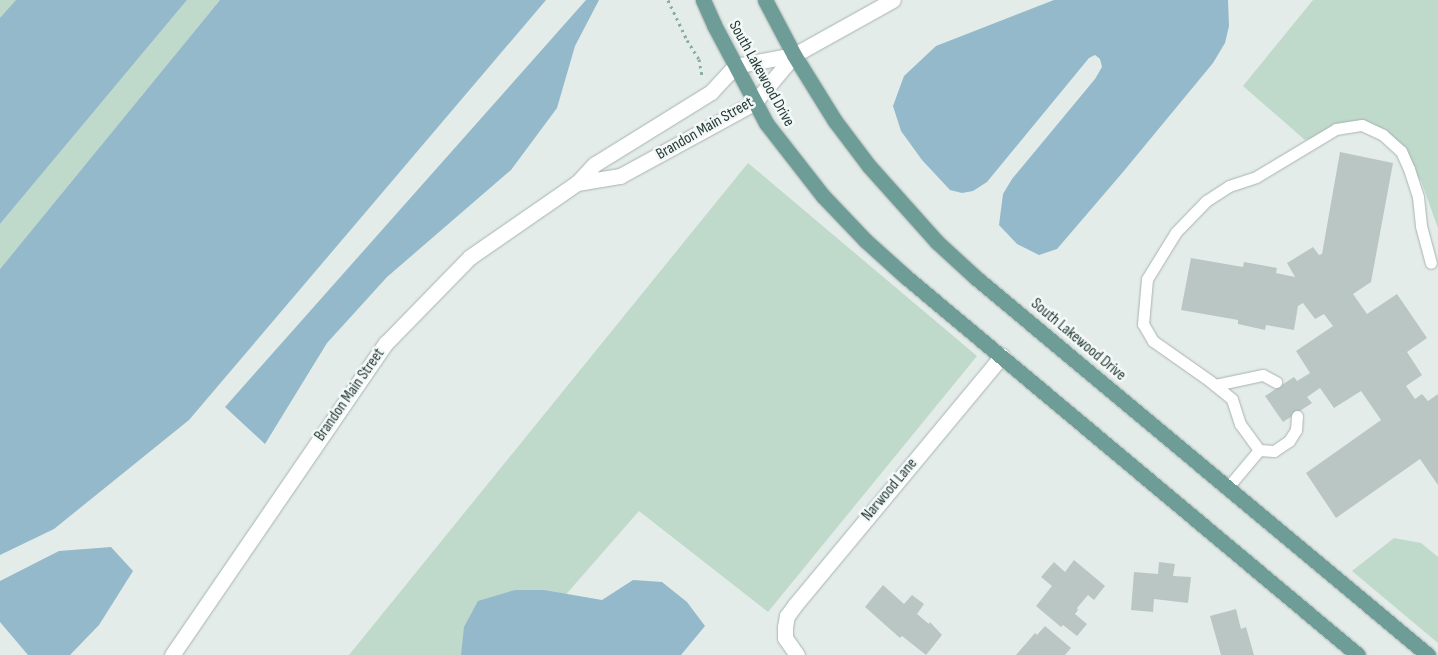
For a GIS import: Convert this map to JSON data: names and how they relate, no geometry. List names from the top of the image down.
{
  "streets": {
    "main road": ["South Lakewood Drive"],
    "street": ["Brandon Main Street", "Narwood Lane"]
  },
  "crossings": [
    ["South Lakewood Drive", "Brandon Main Street"],
    ["South Lakewood Drive", "Narwood Lane"]
  ]
}
